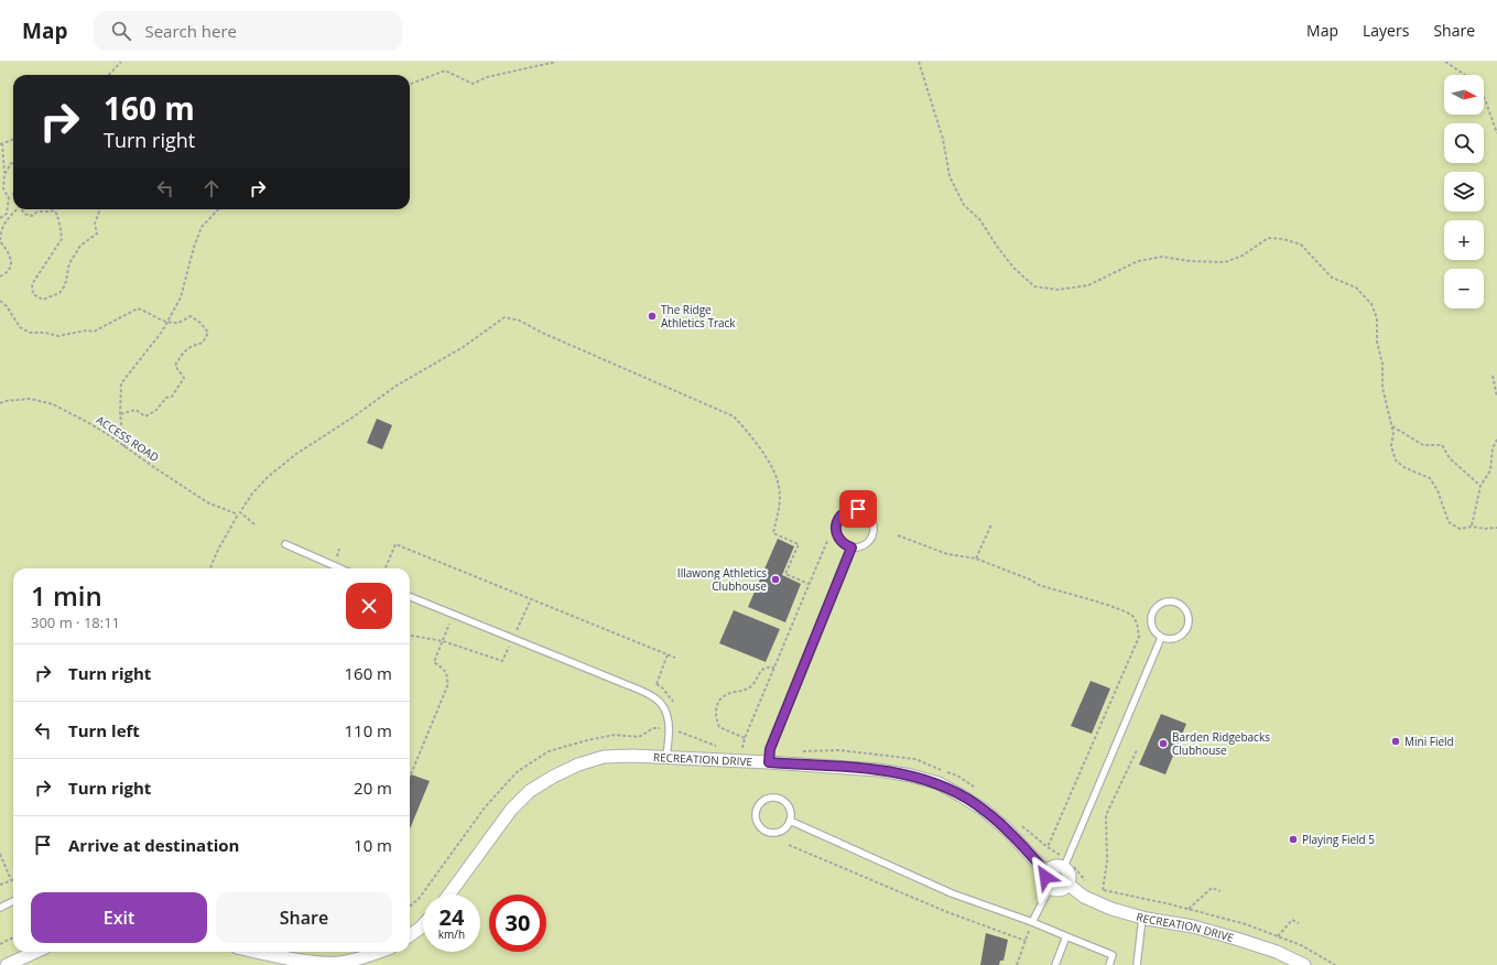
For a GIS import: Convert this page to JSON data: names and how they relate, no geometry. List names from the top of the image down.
{
  "streets": {
    "street": ["RECREATION DRIVE"],
    "path": ["ACCESS ROAD"]
  },
  "places": [
    "The Ridge Athletics Track",
    "Illawong Athletics Clubhouse",
    "Mini Field",
    "Barden Ridgebacks Clubhouse",
    "Playing Field 5"
  ],
  "north": "right",
  "page": {
    "header": "Map",
    "search": "Search here",
    "nav": ["Map", "Layers", "Share"],
    "map_buttons": ["+", "−"],
    "turn": ["160 m", "Turn right"],
    "heading": ["1 min", "300 m · 18:11"],
    "list": [
      {
        "name": "Turn right",
        "value": "160 m"
      },
      {
        "name": "Turn left",
        "value": "110 m"
      },
      {
        "name": "Turn right",
        "value": "20 m"
      },
      {
        "name": "Arrive at destination",
        "value": "10 m"
      }
    ],
    "buttons": ["Exit", "Share"],
    "speed": "24 km/h",
    "limit": "30"
  }
}
